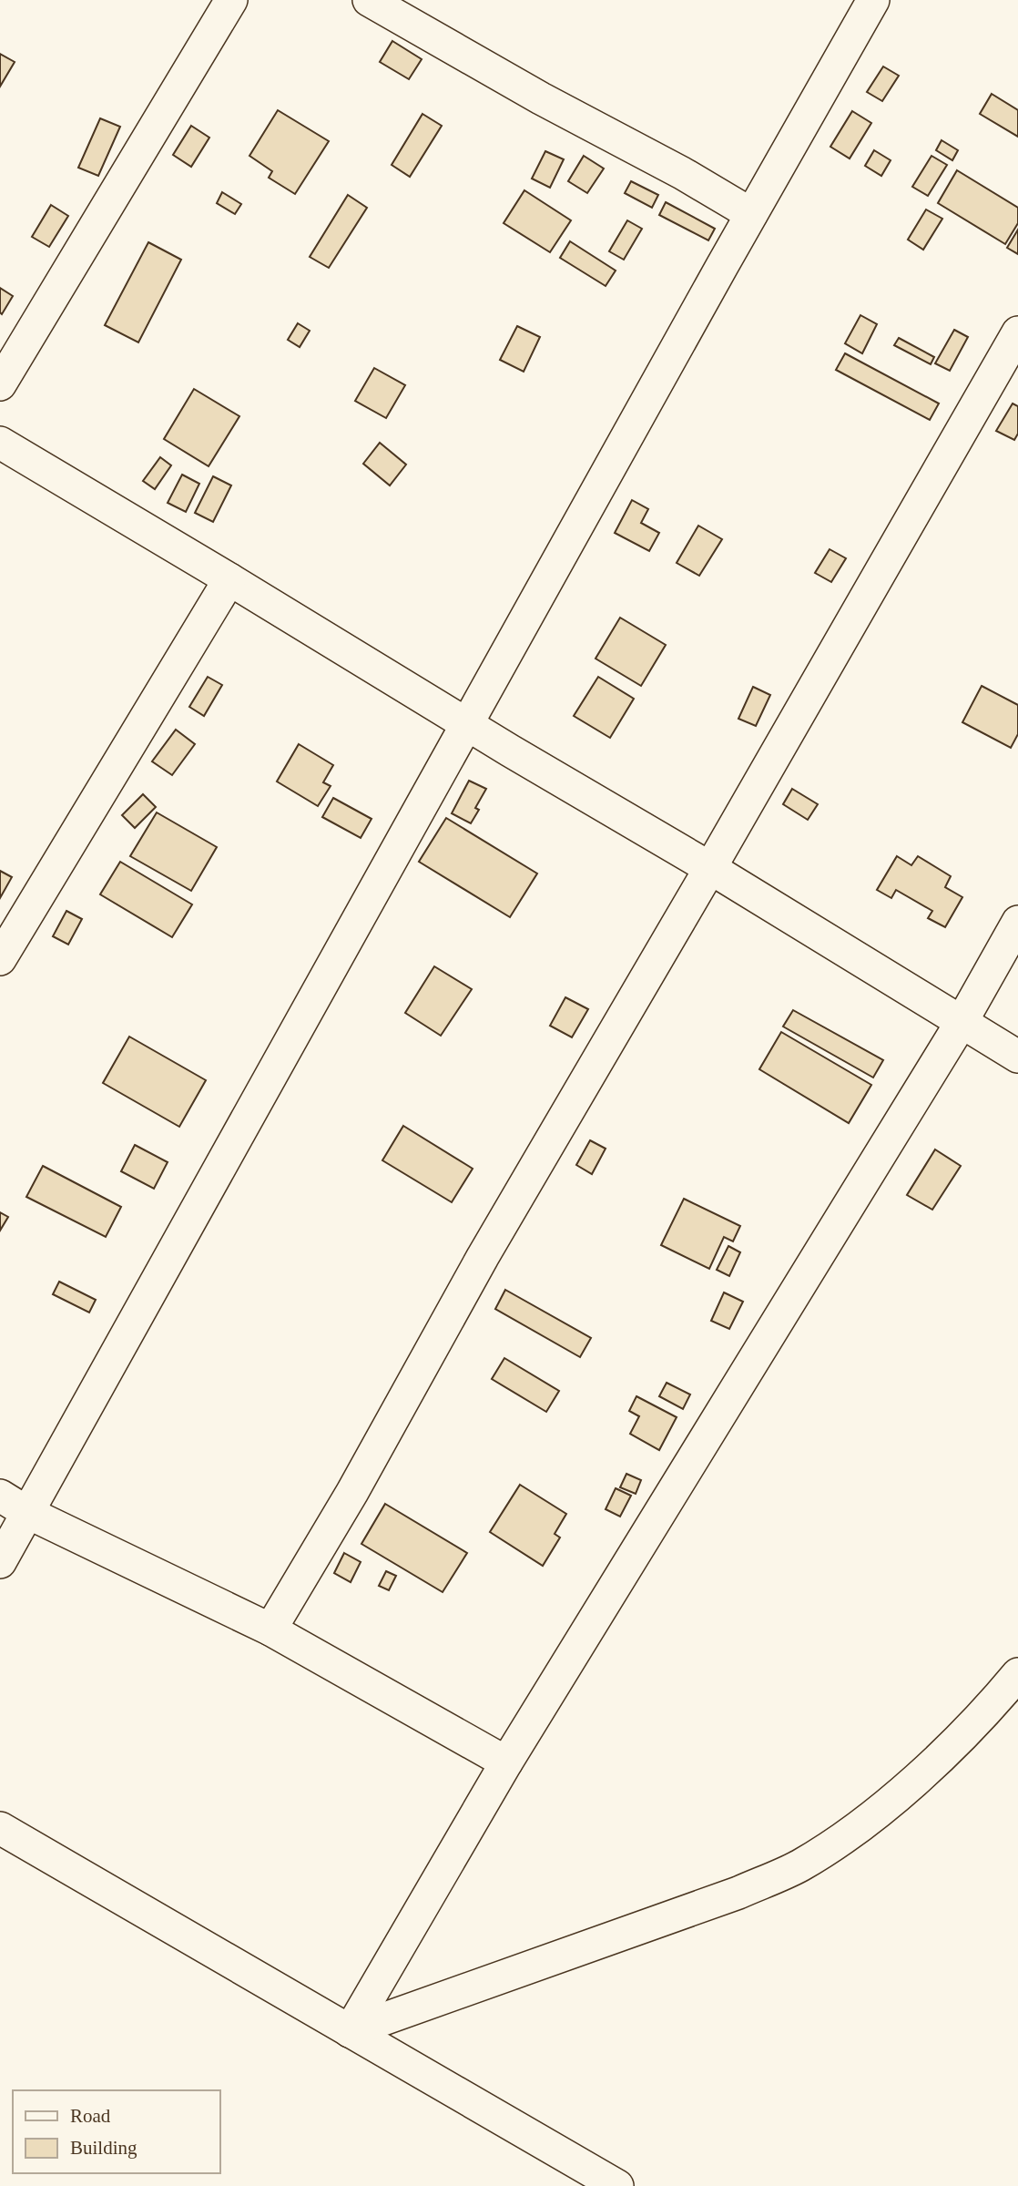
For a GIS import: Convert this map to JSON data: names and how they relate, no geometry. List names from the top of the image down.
{
  "legend": ["Road", "Building"]
}
